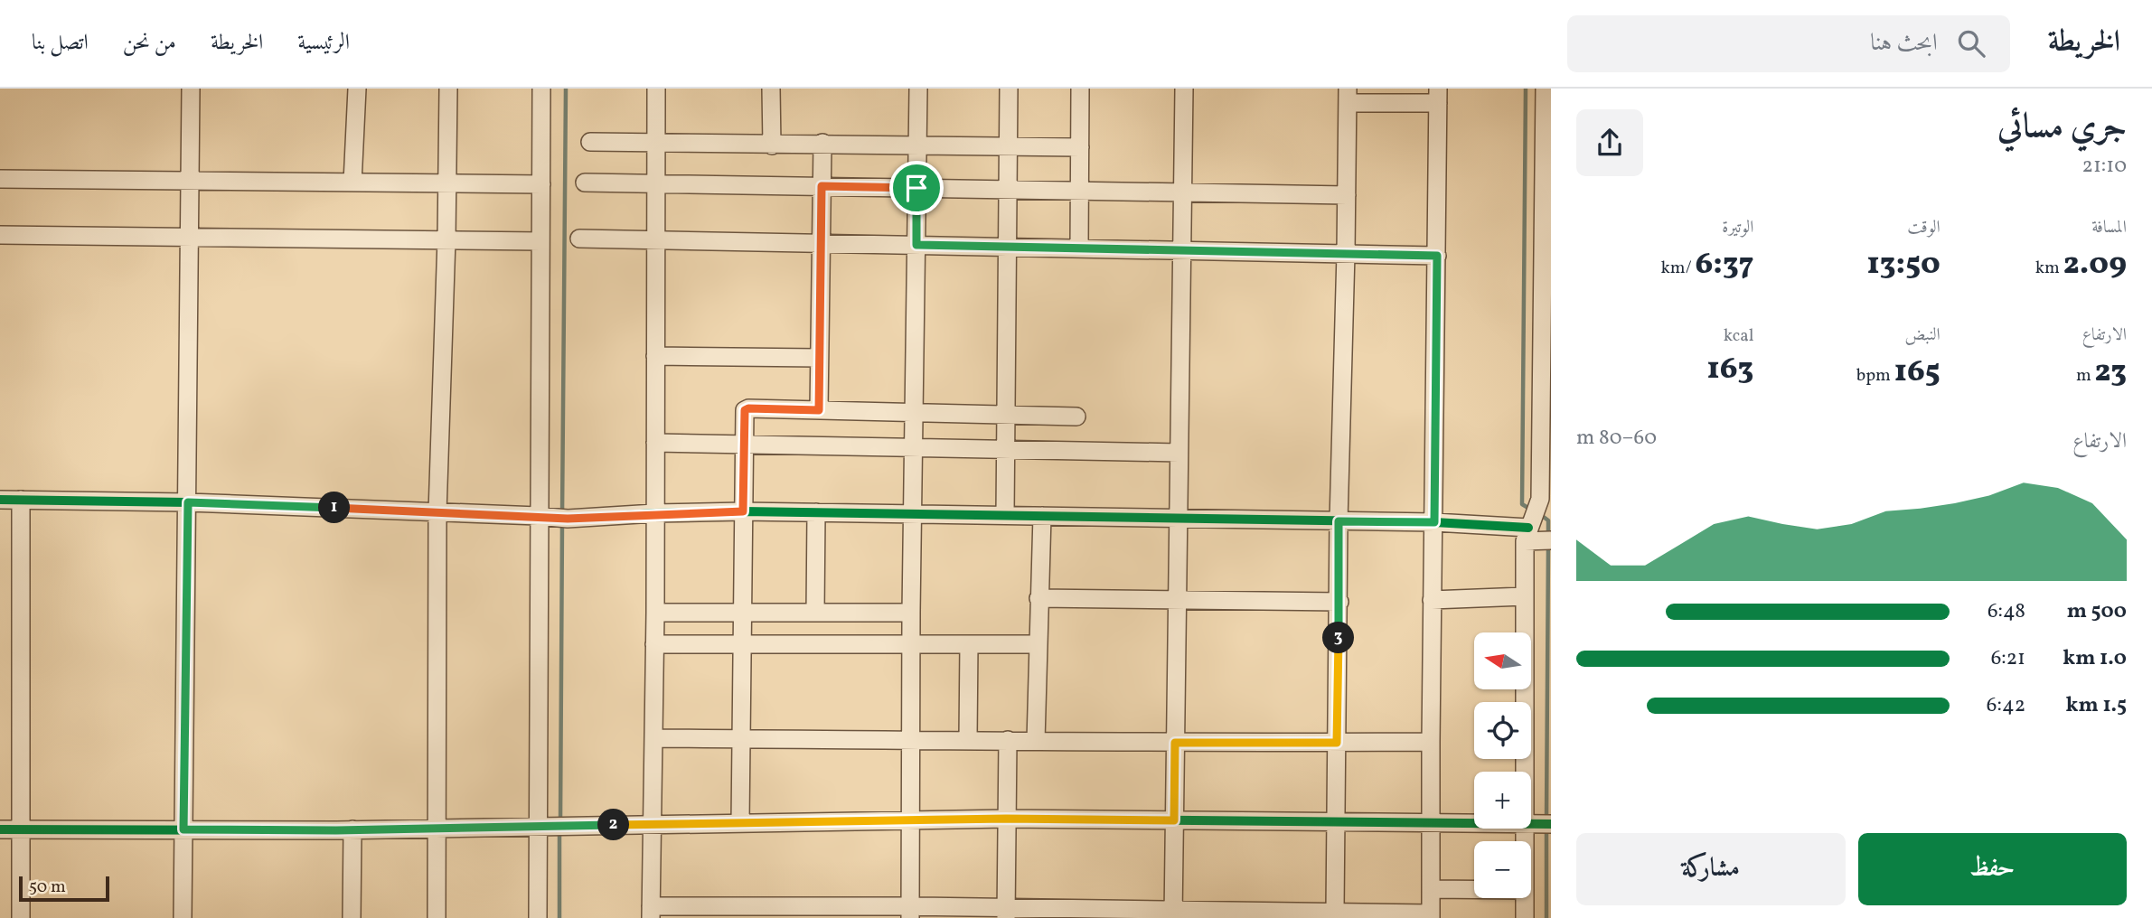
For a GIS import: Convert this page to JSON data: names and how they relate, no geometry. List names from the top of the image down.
{
  "scale_bar": "50 m",
  "north": "left",
  "page": {
    "header": "الخريطة",
    "search": "ابحث هنا",
    "nav": [
      "الرئيسية",
      "الخريطة",
      "من نحن",
      "اتصل بنا"
    ],
    "heading": ["جري مسائي", "21:10"],
    "stats": [
      ["المسافة", "2.09 km"],
      ["الوقت", "13:50"],
      ["الوتيرة", "6:37 /km"],
      ["الارتفاع", "23 m"],
      ["النبض", "165 bpm"],
      ["kcal", "163"]
    ],
    "chart": ["الارتفاع", "60–80 m"],
    "pins": ["1", "3", "2"],
    "list": [
      {
        "name": "500 m",
        "note": "6:48"
      },
      {
        "name": "1.0 km",
        "note": "6:21"
      },
      {
        "name": "1.5 km",
        "note": "6:42"
      }
    ],
    "map_buttons": ["+", "−"],
    "buttons": ["حفظ", "مشاركة"],
    "scale": "50 m"
  }
}
